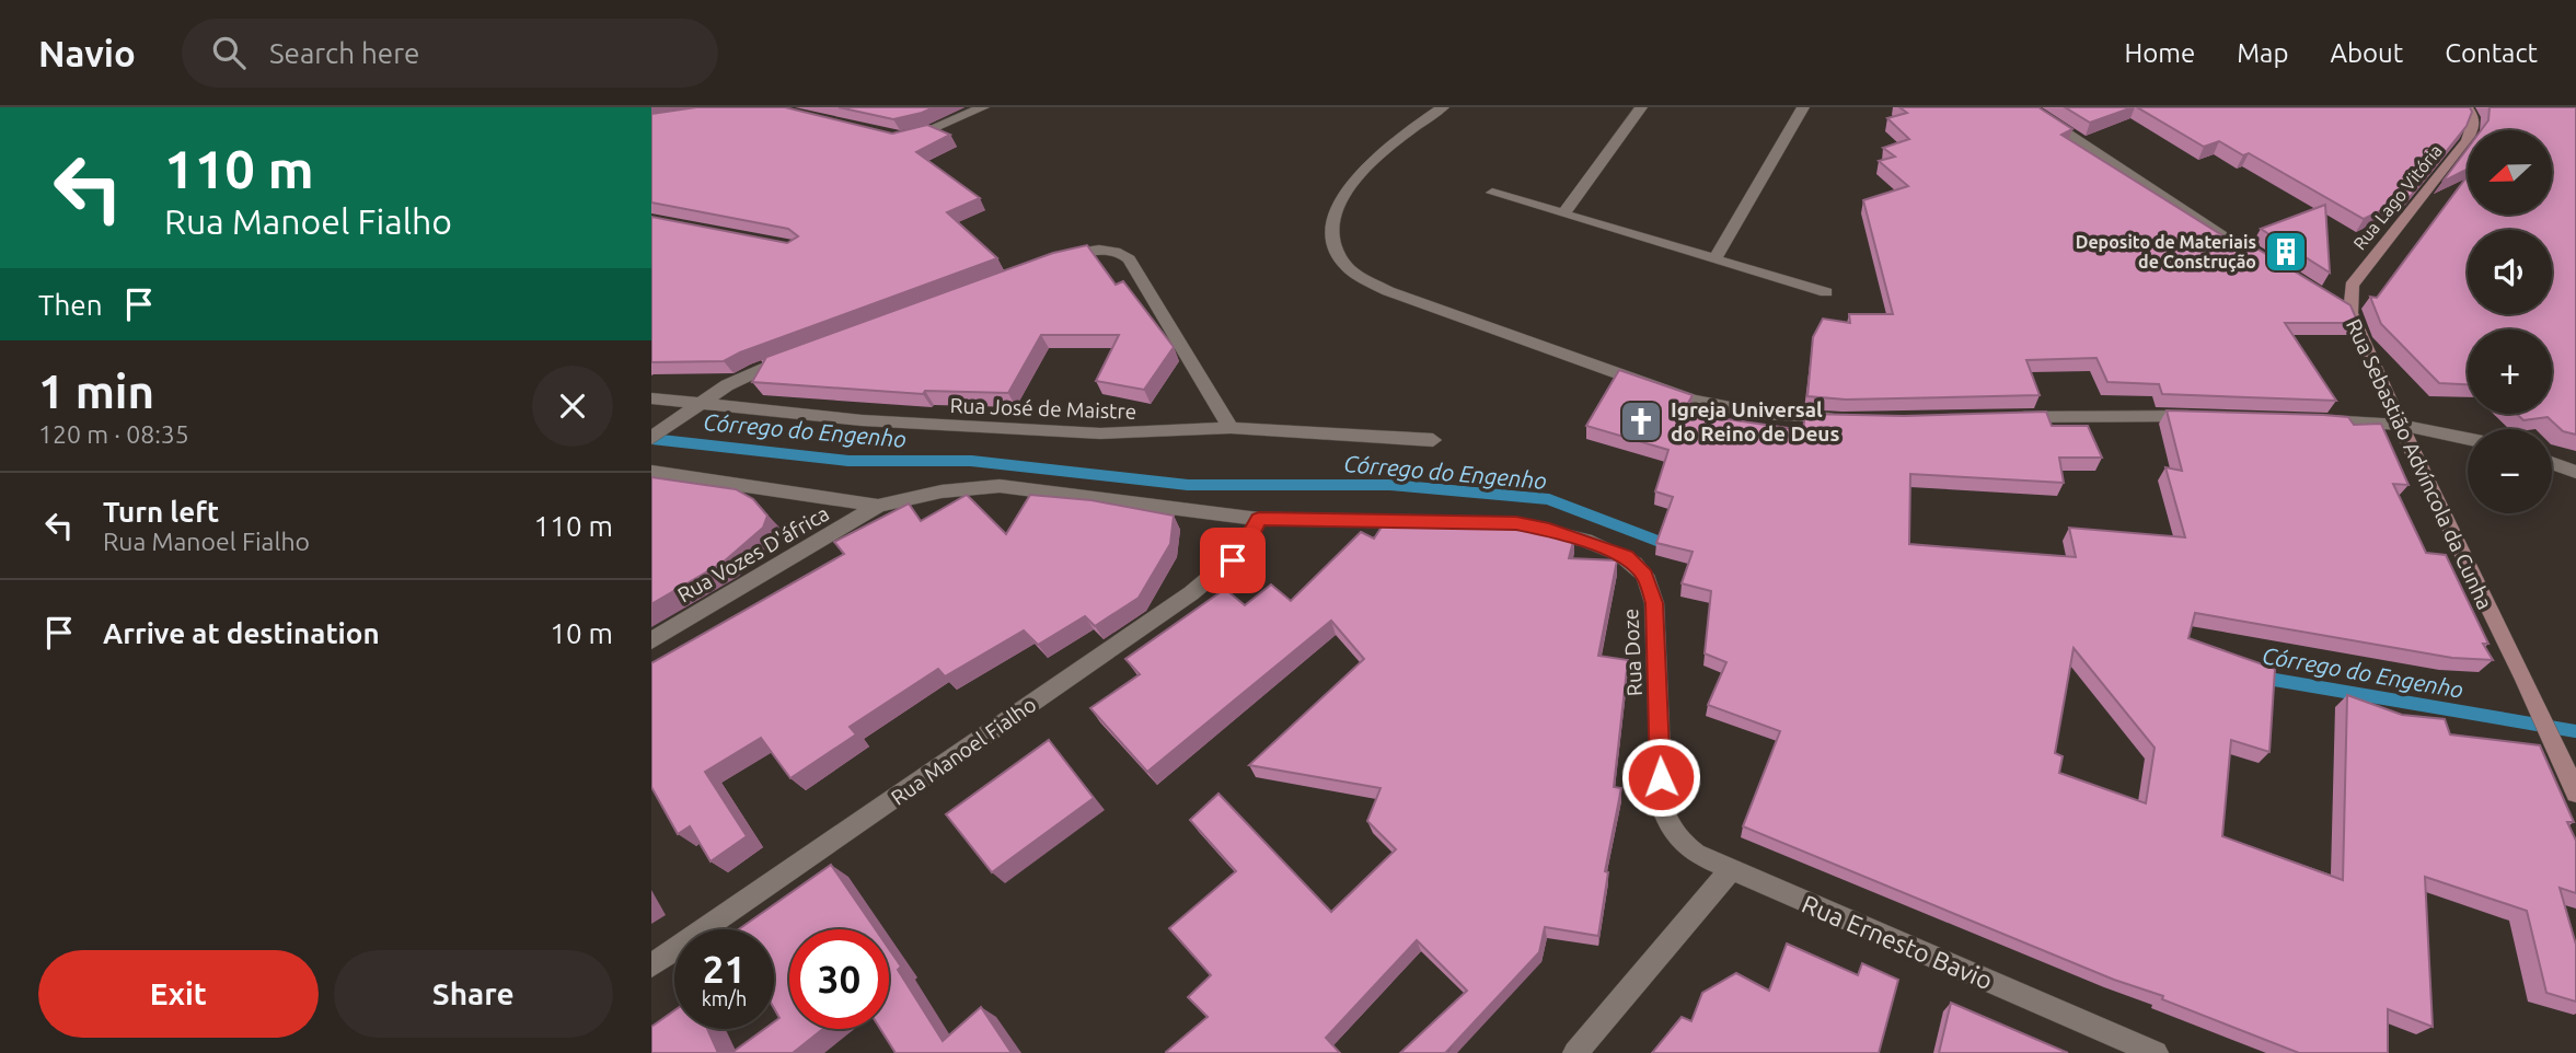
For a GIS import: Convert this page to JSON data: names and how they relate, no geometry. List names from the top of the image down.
{
  "streets": {
    "street": [
      "Rua Lago Vitória",
      "Rua José de Maistre",
      "Rua Sebastião Advíncola da Cunha",
      "Rua Vozes D'áfrica",
      "Rua Doze",
      "Rua Manoel Fialho",
      "Rua Ernesto Bavio"
    ]
  },
  "crossings": [
    ["Rua Lago Vitória", "Rua Sebastião Advíncola da Cunha"],
    ["Rua Vozes D'áfrica", "Rua Doze"],
    ["Rua Doze", "Rua Manoel Fialho"],
    ["Rua Doze", "Rua Ernesto Bavio"]
  ],
  "water": ["Córrego do Engenho"],
  "places": {
    "building": ["Deposito de Materiais de Construção"],
    "church": ["Igreja Universal do Reino de Deus"]
  },
  "north": "left",
  "page": {
    "header": "Navio",
    "search": "Search here",
    "nav": [
      "Home",
      "Map",
      "About",
      "Contact"
    ],
    "turn": ["110 m", "Rua Manoel Fialho"],
    "map_buttons": ["+", "−"],
    "then": "Then",
    "heading": ["1 min", "120 m · 08:35"],
    "list": [
      {
        "name": "Turn left",
        "note": "Rua Manoel Fialho",
        "value": "110 m"
      },
      {
        "name": "Arrive at destination",
        "value": "10 m"
      }
    ],
    "speed": "21 km/h",
    "limit": "30",
    "buttons": ["Exit", "Share"]
  }
}
